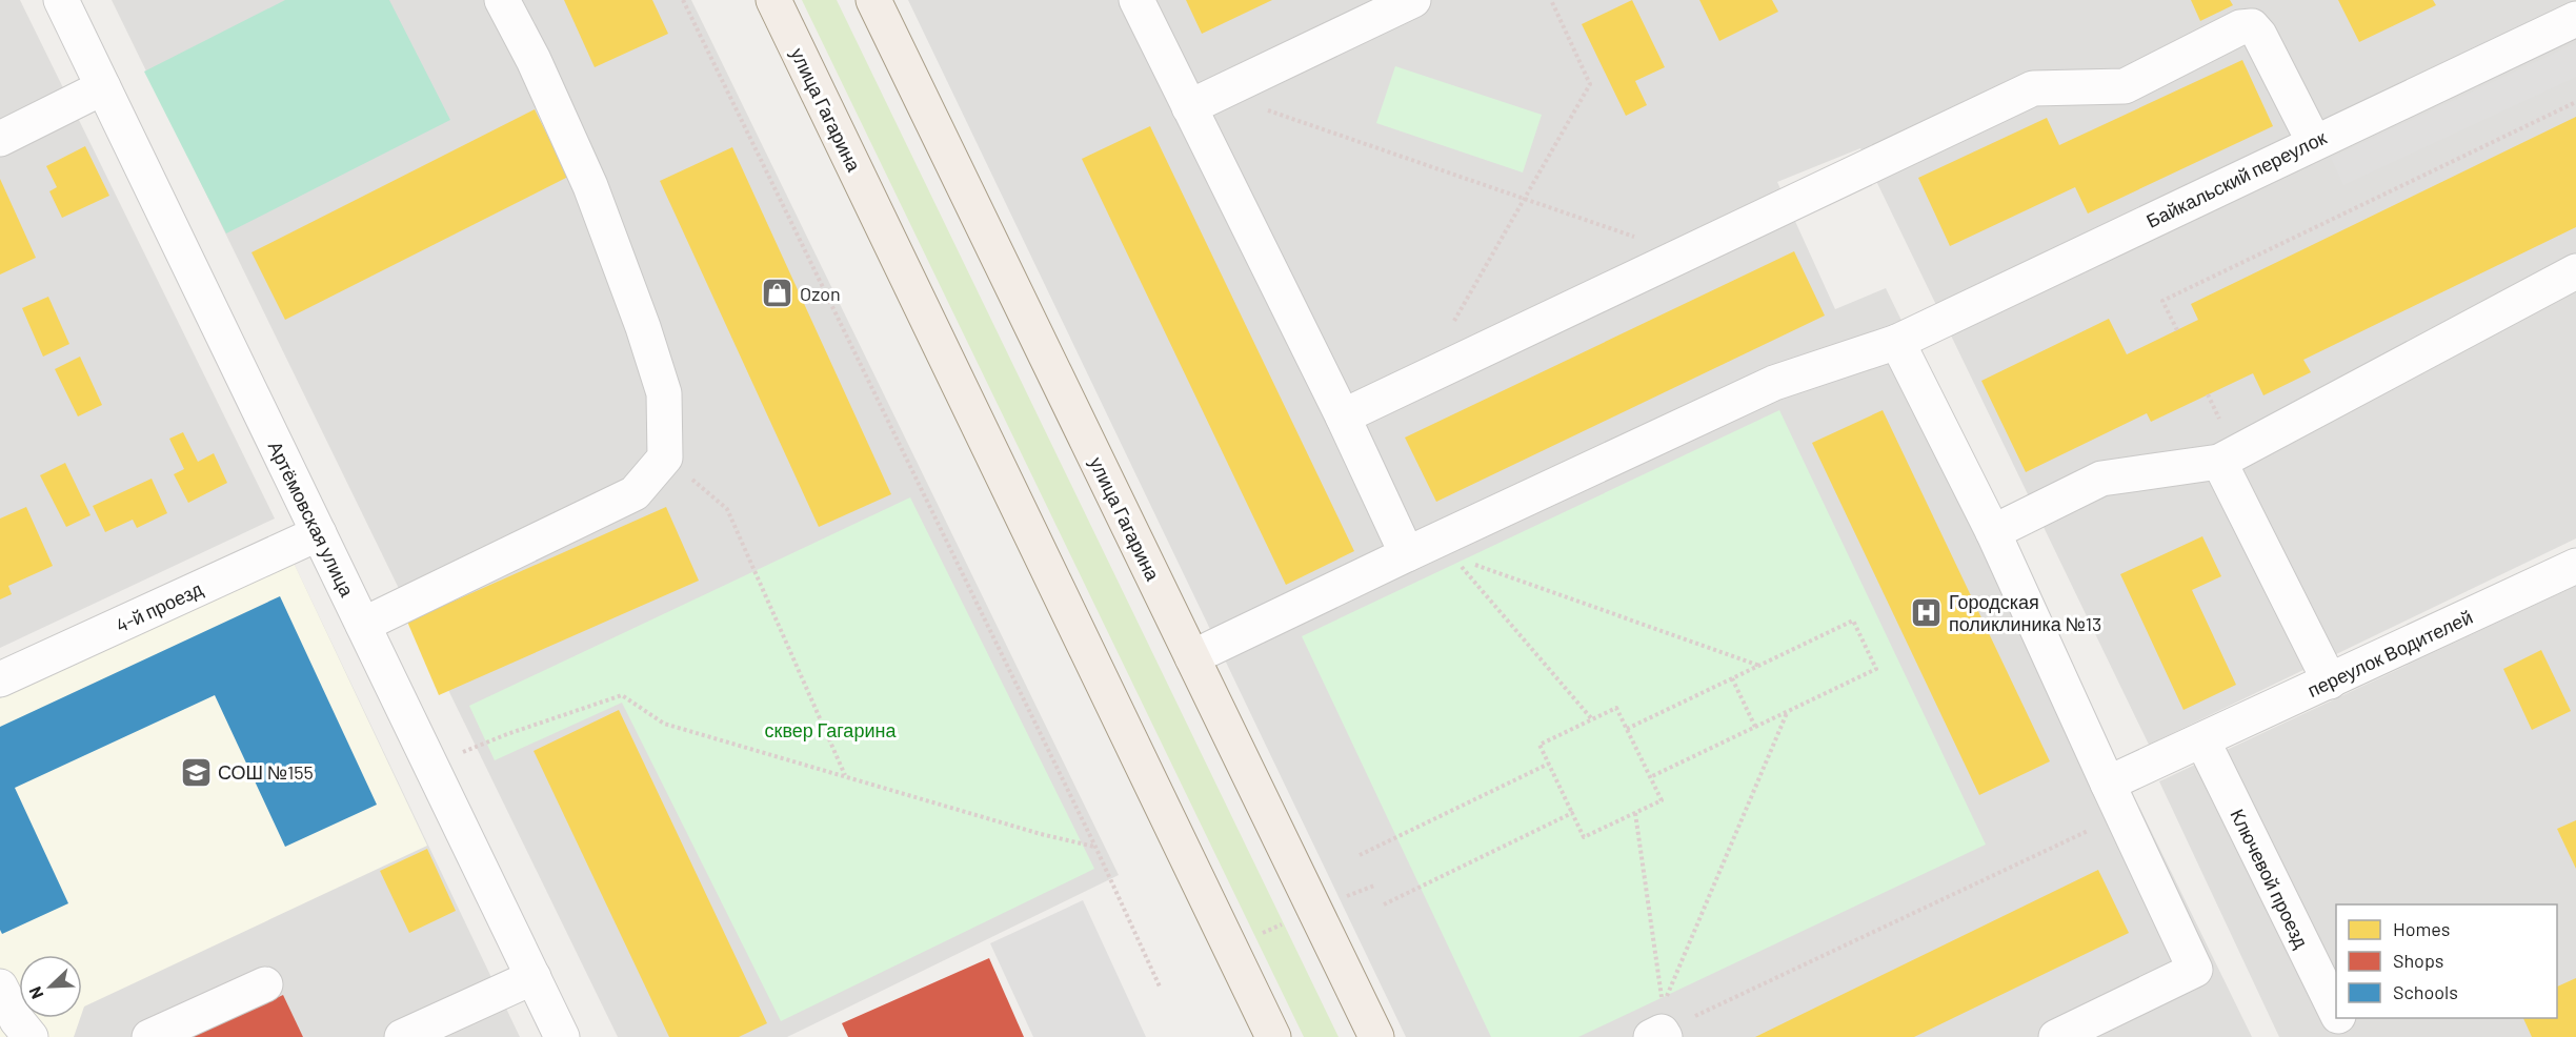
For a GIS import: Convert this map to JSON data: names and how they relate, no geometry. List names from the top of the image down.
{
  "streets": {
    "main road": ["улица Гагарина"],
    "street": [
      "Байкальский переулок",
      "Артёмовская улица",
      "4-й проезд",
      "переулок Водителей",
      "Ключевой проезд"
    ]
  },
  "crossings": [
    ["улица Гагарина", "Байкальский переулок"],
    ["Артёмовская улица", "4-й проезд"],
    ["переулок Водителей", "Ключевой проезд"]
  ],
  "parks": ["сквер Гагарина"],
  "places": {
    "shop": ["Ozon"],
    "hospital": ["Городская поликлиника №13"],
    "school or university": ["СОШ №155"]
  },
  "legend": ["Homes", "Shops", "Schools"],
  "north": "bottom left"
}
